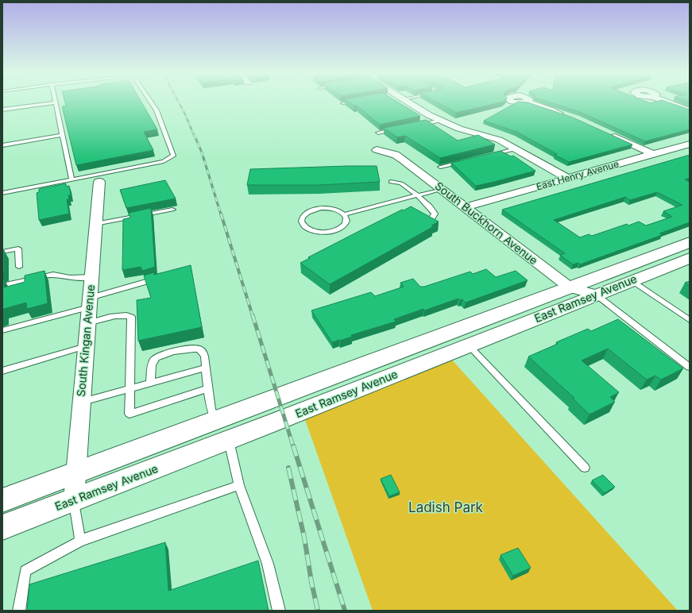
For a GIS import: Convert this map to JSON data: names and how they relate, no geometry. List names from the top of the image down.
{
  "streets": {
    "street": [
      "East Henry Avenue",
      "South Buckhorn Avenue",
      "East Ramsey Avenue",
      "South Kingan Avenue"
    ]
  },
  "crossings": [
    ["East Henry Avenue", "South Buckhorn Avenue"],
    ["South Buckhorn Avenue", "East Ramsey Avenue"],
    ["East Ramsey Avenue", "South Kingan Avenue"]
  ],
  "parks": ["Ladish Park"]
}
